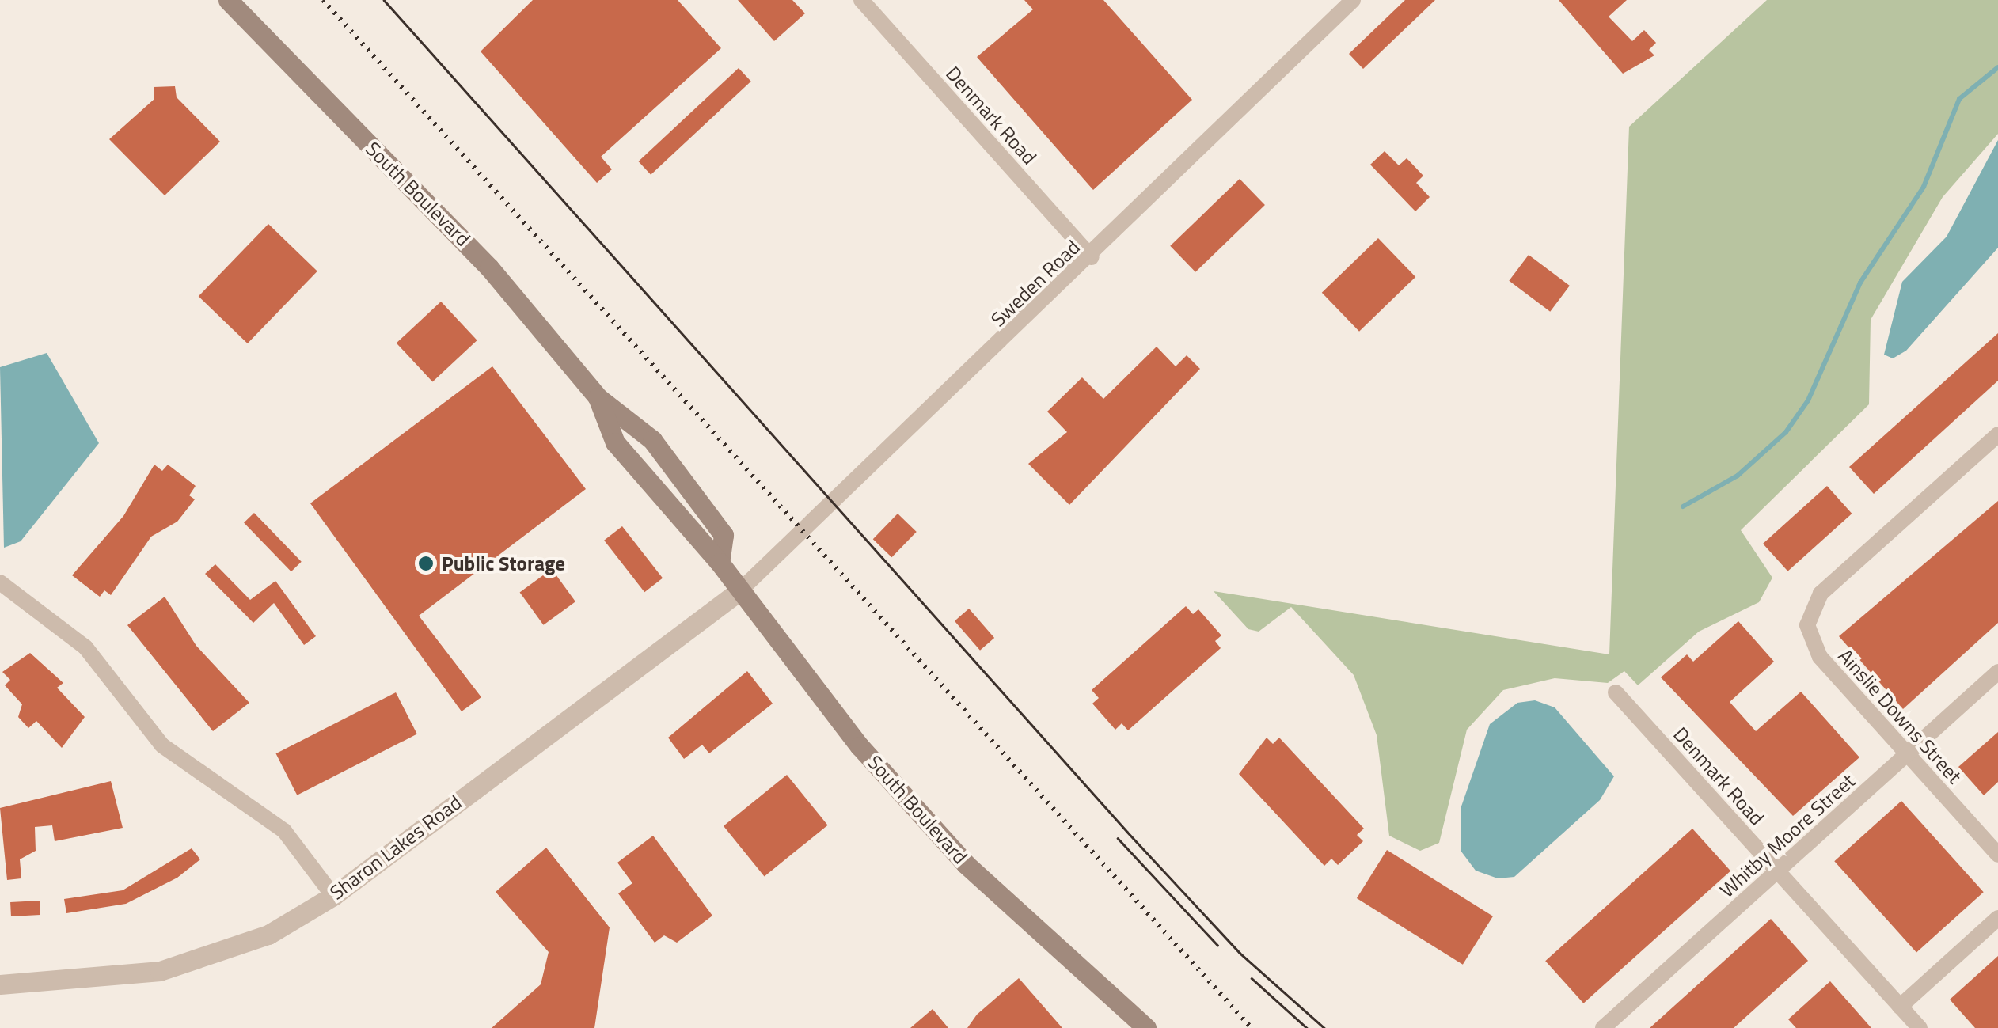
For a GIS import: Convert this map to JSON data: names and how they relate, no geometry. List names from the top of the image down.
{
  "streets": {
    "main road": ["South Boulevard"],
    "street": [
      "Denmark Road",
      "Sweden Road",
      "Ainslie Downs Street",
      "Whitby Moore Street",
      "Sharon Lakes Road"
    ]
  },
  "crossings": [
    ["Denmark Road", "Sweden Road"],
    ["Denmark Road", "Whitby Moore Street"],
    ["South Boulevard", "Sweden Road"],
    ["South Boulevard", "Sharon Lakes Road"],
    ["Sweden Road", "Sharon Lakes Road"],
    ["Ainslie Downs Street", "Whitby Moore Street"]
  ],
  "places": ["Public Storage"]
}
